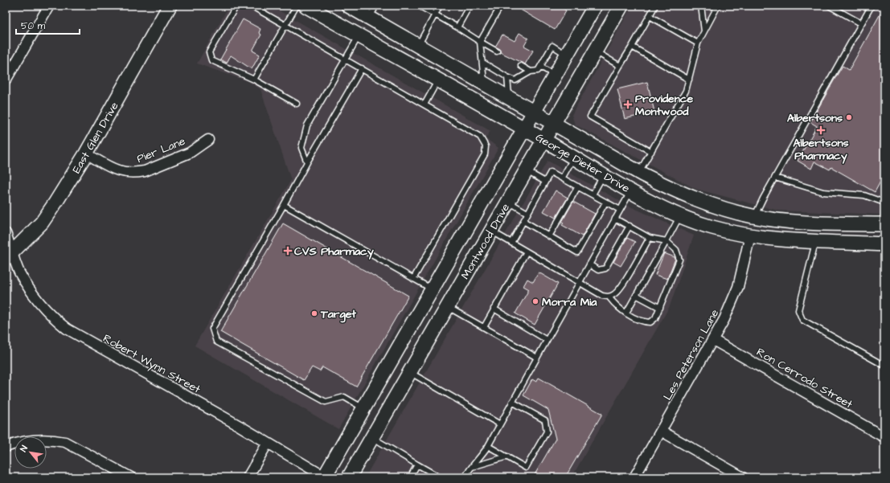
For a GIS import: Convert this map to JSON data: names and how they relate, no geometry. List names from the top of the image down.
{
  "streets": {
    "main road": ["East Glen Drive", "George Dieter Drive", "Montwood Drive"],
    "street": [
      "Pier Lane",
      "Les Peterson Lane",
      "Robert Wynn Street",
      "Ron Cerrodo Street"
    ]
  },
  "crossings": [
    ["East Glen Drive", "Pier Lane"],
    ["East Glen Drive", "Robert Wynn Street"],
    ["George Dieter Drive", "Montwood Drive"],
    ["George Dieter Drive", "Les Peterson Lane"],
    ["Montwood Drive", "Robert Wynn Street"],
    ["Les Peterson Lane", "Ron Cerrodo Street"]
  ],
  "places": {
    "health": ["Providence Montwood", "Albertsons Pharmacy", "CVS Pharmacy"],
    "other": ["Albertsons", "Morra Mia", "Target"]
  },
  "scale_bar": "50 m",
  "north": "top left"
}
